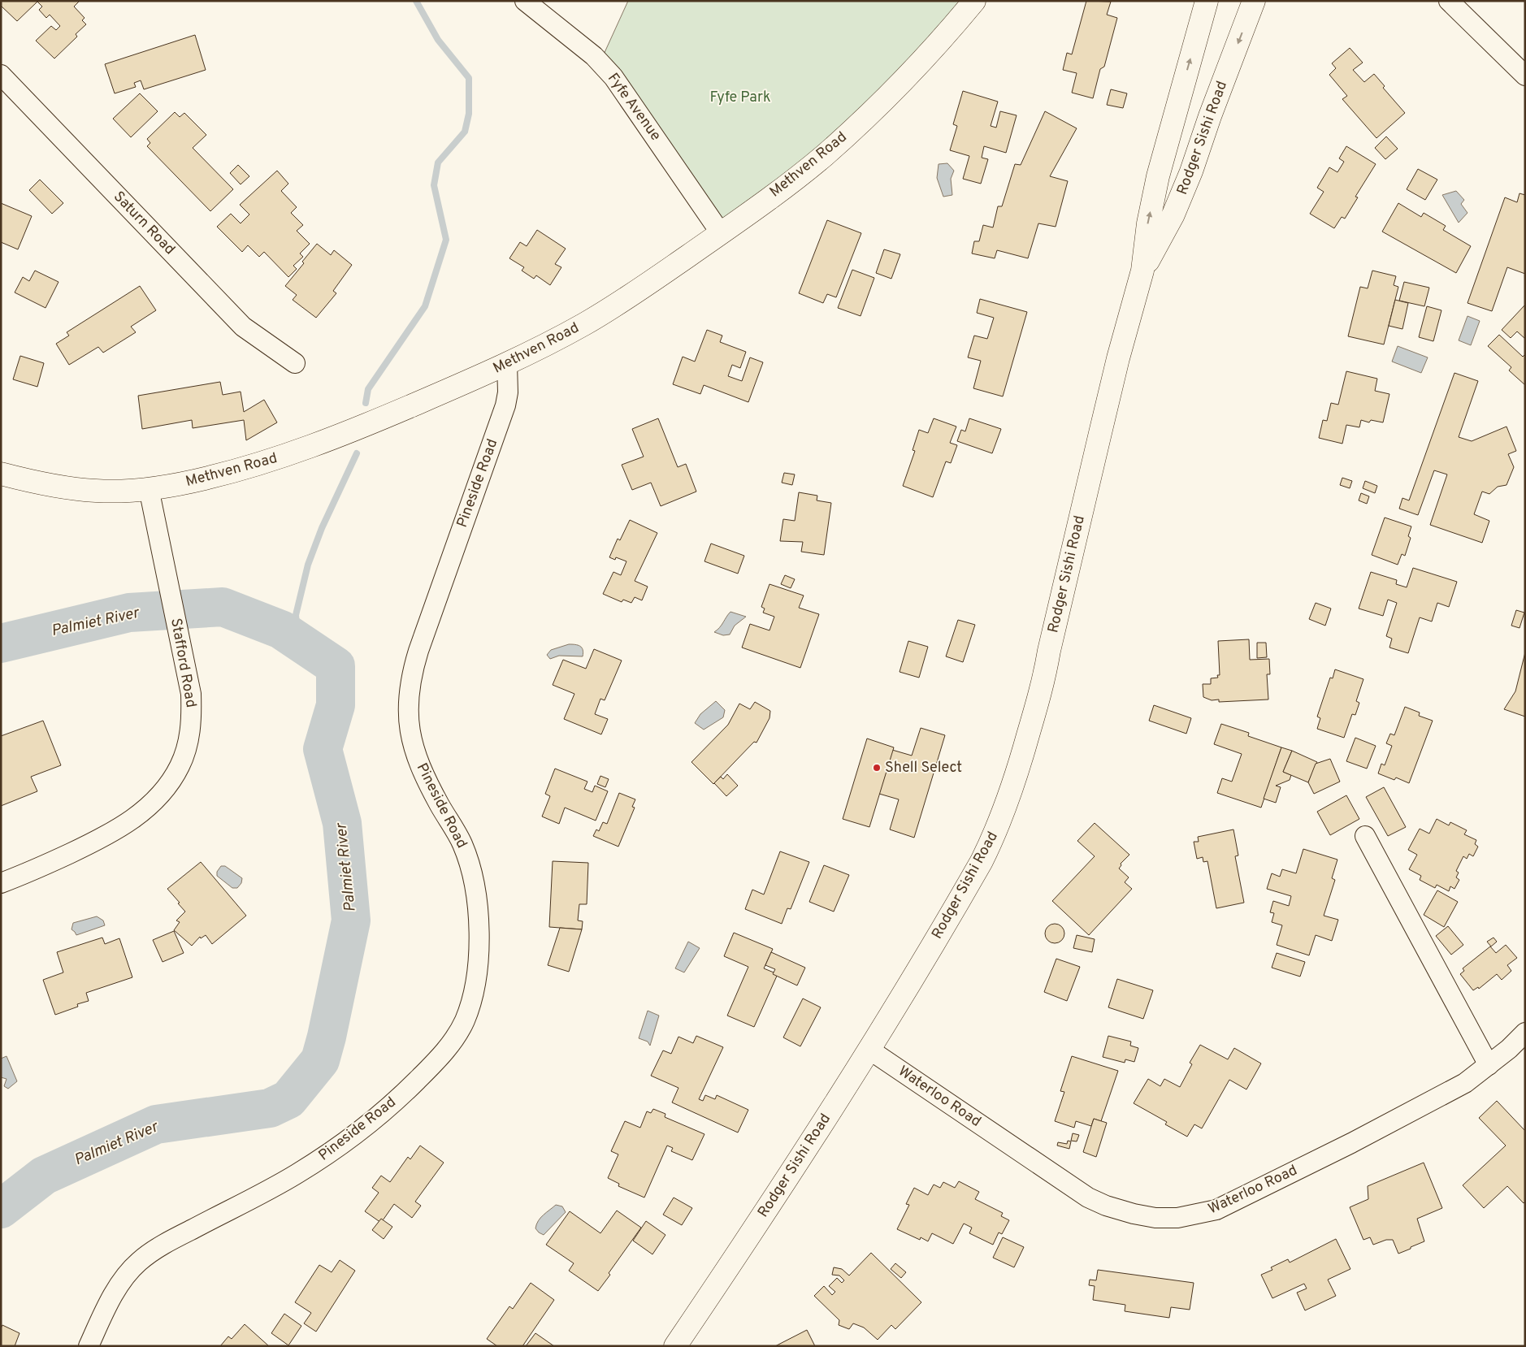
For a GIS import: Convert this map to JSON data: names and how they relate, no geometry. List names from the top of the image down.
{
  "streets": {
    "main road": ["Rodger Sishi Road", "Methven Road"],
    "street": [
      "Fyfe Avenue",
      "Saturn Road",
      "Pineside Road",
      "Stafford Road",
      "Waterloo Road"
    ]
  },
  "crossings": [
    ["Fyfe Avenue", "Methven Road"],
    ["Rodger Sishi Road", "Waterloo Road"],
    ["Methven Road", "Pineside Road"],
    ["Methven Road", "Stafford Road"]
  ],
  "water": ["Palmiet River"],
  "parks": ["Fyfe Park"],
  "places": ["Shell Select"]
}
